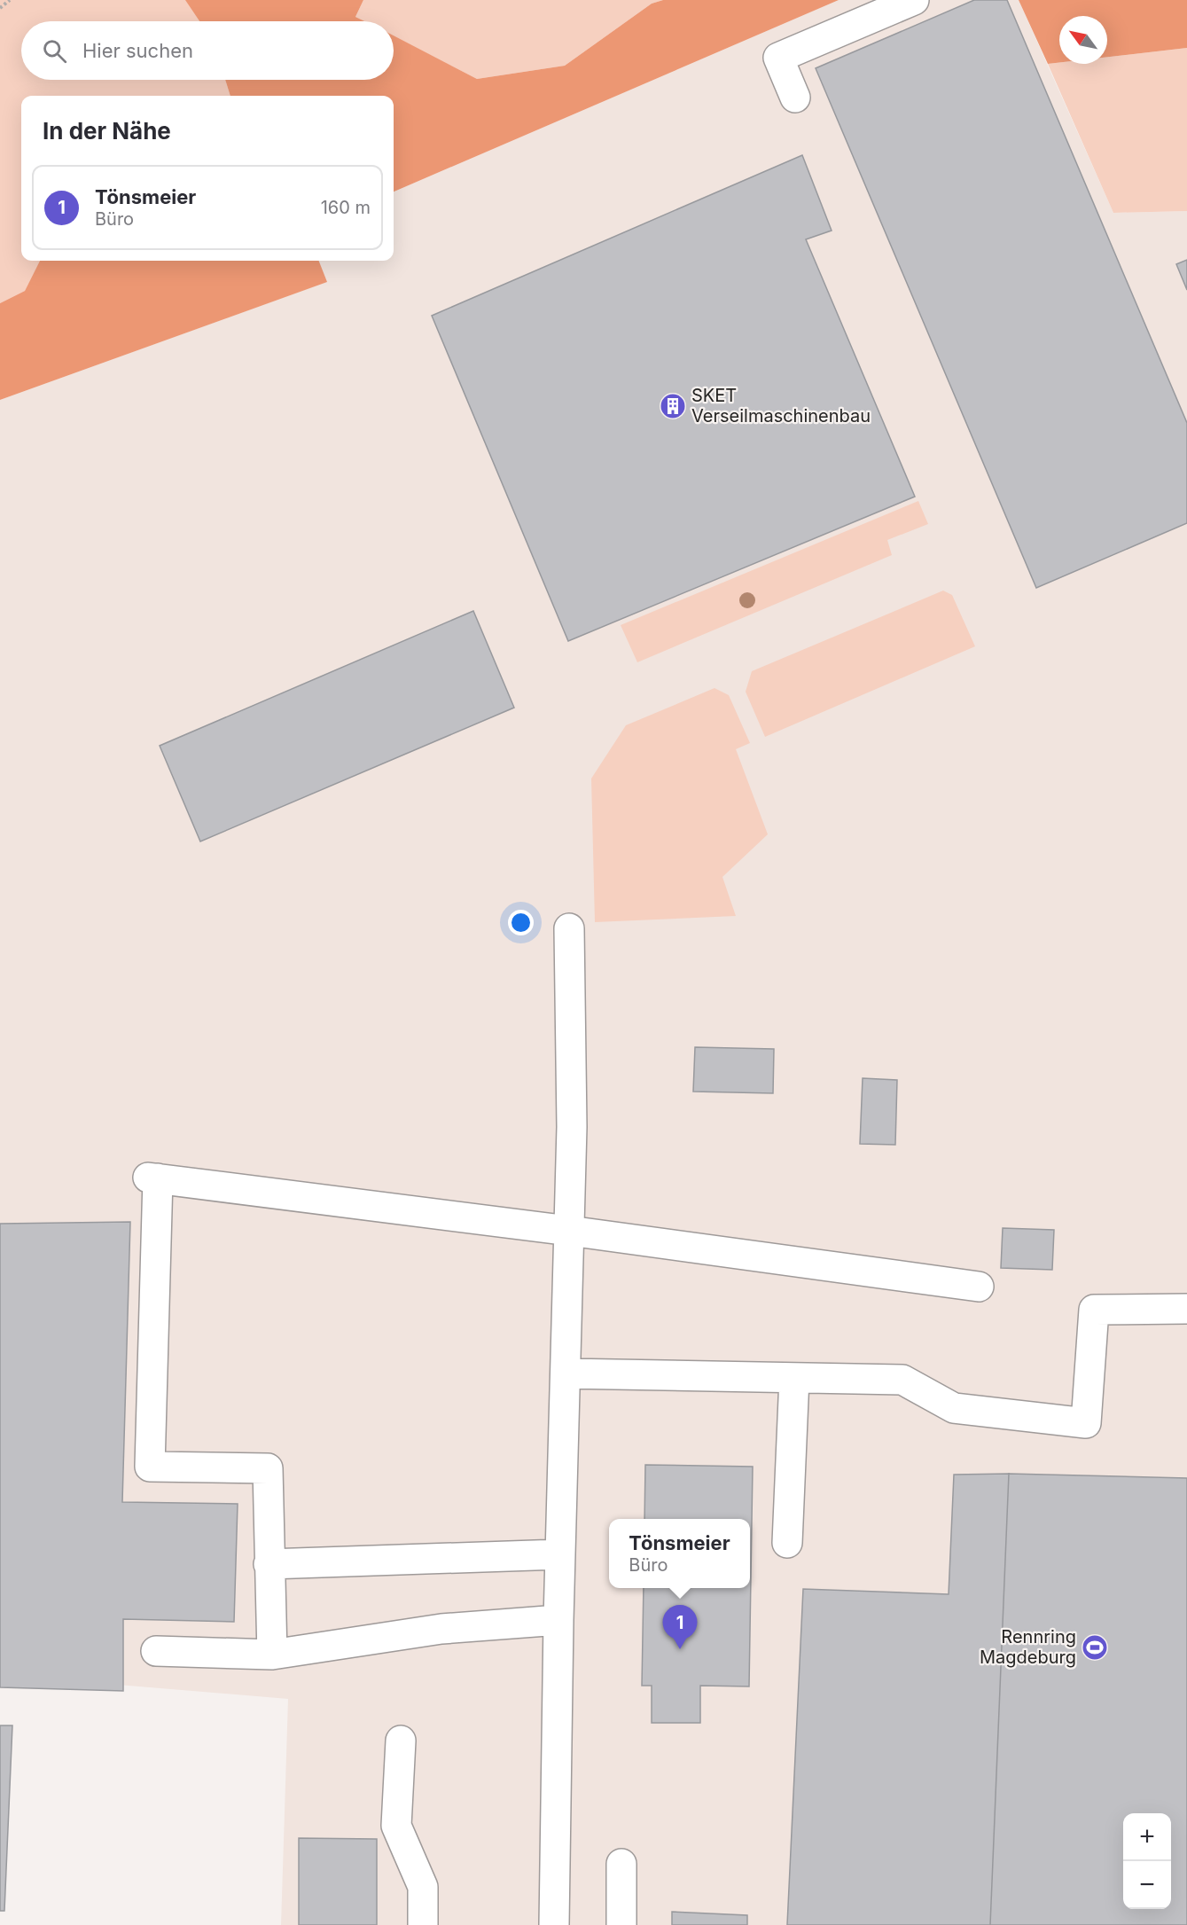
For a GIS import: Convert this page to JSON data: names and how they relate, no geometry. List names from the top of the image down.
{
  "places": {
    "building": ["SKET Verseilmaschinenbau"],
    "sports": ["Rennring Magdeburg"]
  },
  "north": "top left",
  "page": {
    "search": "Hier suchen",
    "heading": "In der Nähe",
    "list": [
      {
        "mark": "1",
        "name": "Tönsmeier",
        "note": "Büro",
        "value": "160 m"
      }
    ],
    "popup": ["Tönsmeier", "Büro"],
    "pins": "1",
    "map_buttons": ["+", "−"]
  }
}
